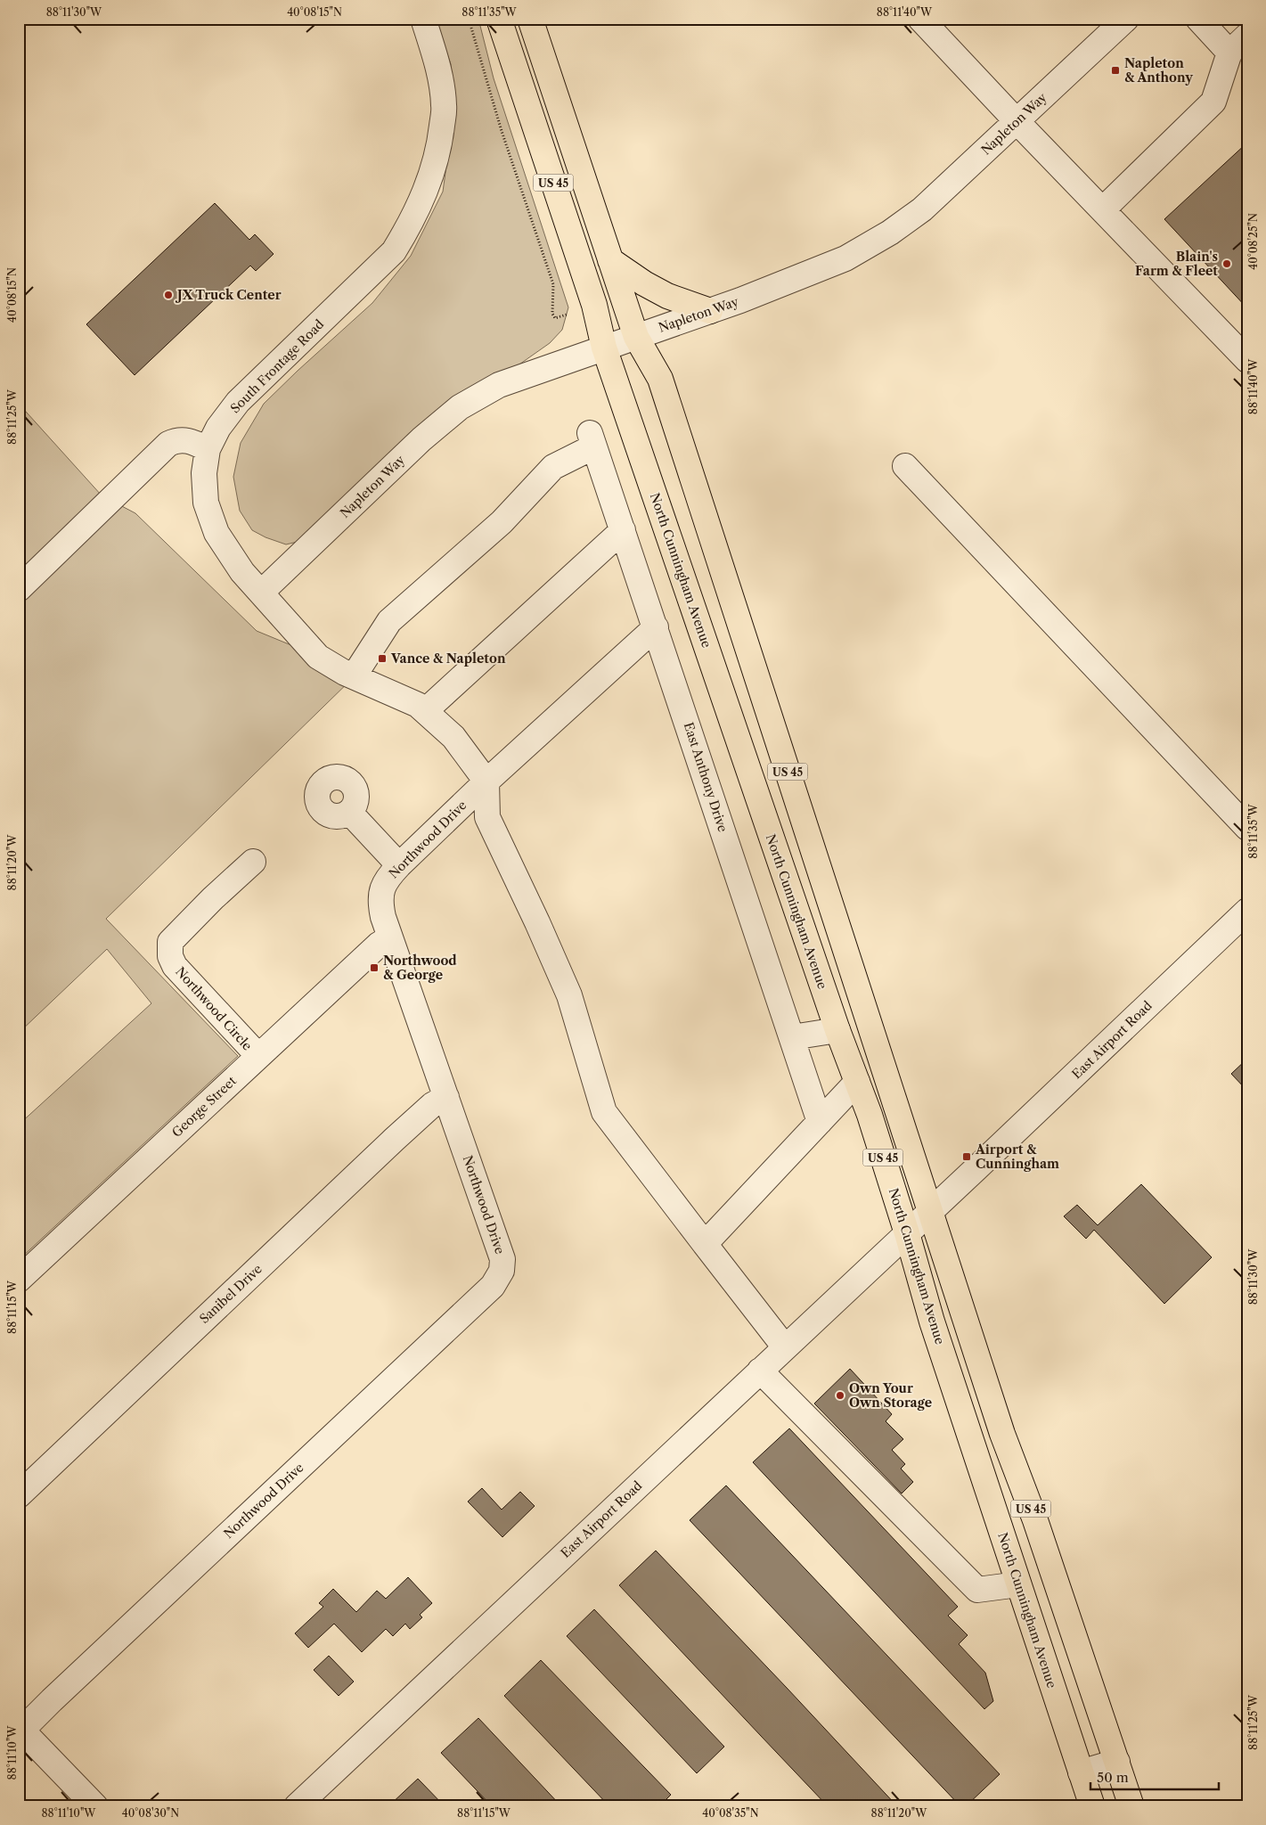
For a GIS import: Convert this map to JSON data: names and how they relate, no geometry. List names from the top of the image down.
{
  "streets": {
    "main road": ["US 45", "North Cunningham Avenue"],
    "street": [
      "Napleton Way",
      "South Frontage Road",
      "East Anthony Drive",
      "Northwood Drive",
      "Northwood Circle",
      "East Airport Road",
      "George Street",
      "Sanibel Drive"
    ]
  },
  "crossings": [
    ["Napleton Way", "US 45"],
    ["Napleton Way", "South Frontage Road"],
    ["Napleton Way", "North Cunningham Avenue"],
    ["US 45", "East Airport Road"],
    ["South Frontage Road", "East Anthony Drive"],
    ["South Frontage Road", "Northwood Drive"],
    ["North Cunningham Avenue", "East Airport Road"],
    ["East Anthony Drive", "Northwood Drive"],
    ["Northwood Drive", "George Street"],
    ["Northwood Drive", "Sanibel Drive"],
    ["Northwood Circle", "George Street"]
  ],
  "places": {
    "transit": [
      "Napleton & Anthony",
      "Vance & Napleton",
      "Northwood & George",
      "Airport & Cunningham"
    ],
    "other": ["Blain's Farm & Fleet", "JX Truck Center", "Own Your Own Storage"]
  },
  "scale_bar": "50 m",
  "coordinates": [
    "88°11'30\"W",
    "40°08'15\"N",
    "88°11'35\"W",
    "88°11'40\"W",
    "40°08'25\"N",
    "88°11'25\"W",
    "88°11'20\"W",
    "88°11'15\"W",
    "88°11'10\"W",
    "40°08'30\"N",
    "40°08'35\"N"
  ]
}
